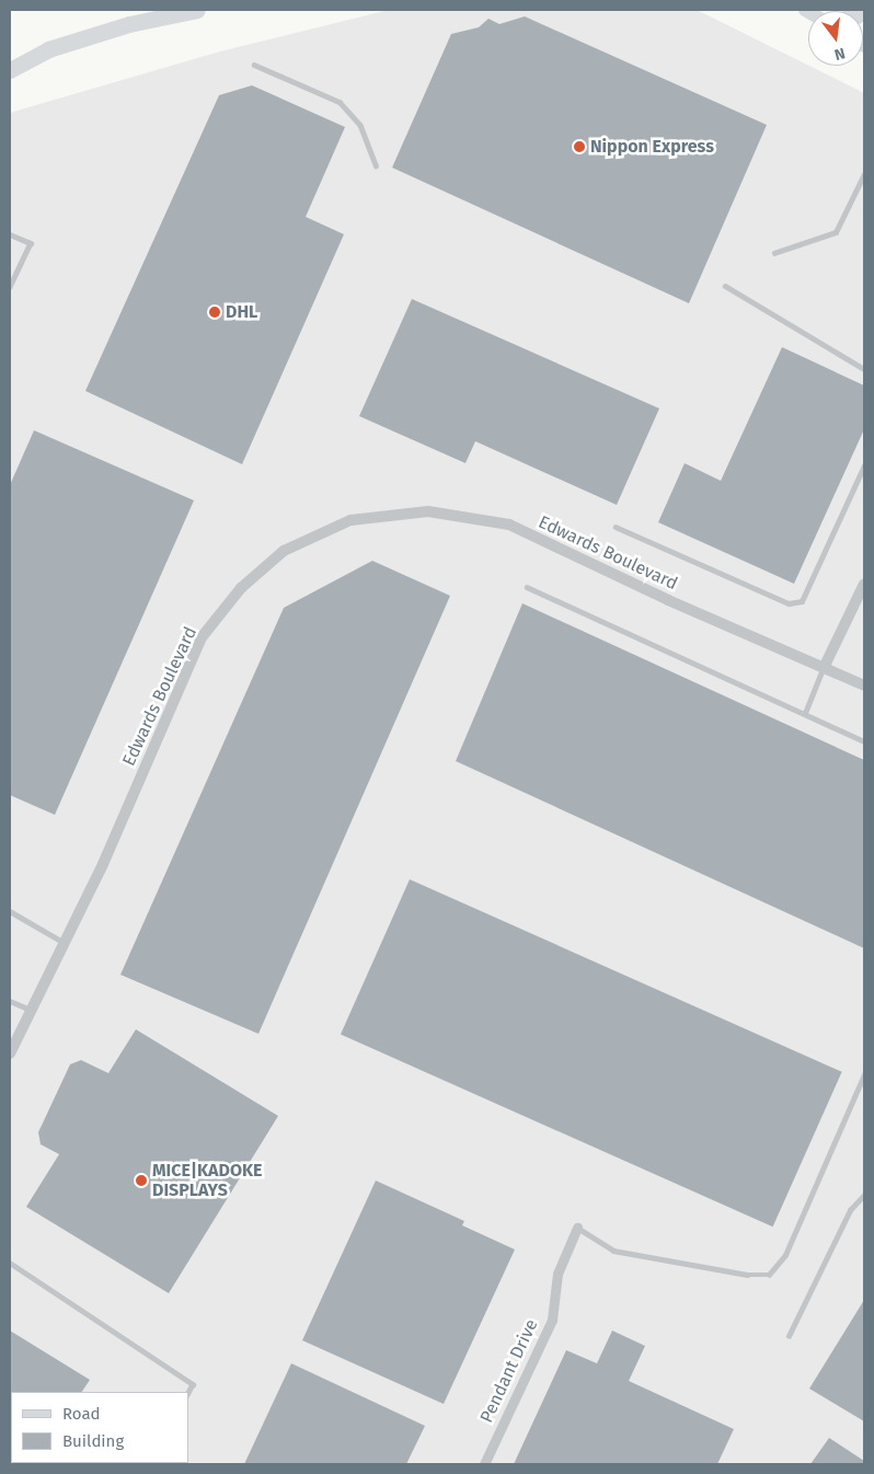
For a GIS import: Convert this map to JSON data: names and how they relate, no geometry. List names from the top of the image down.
{
  "streets": {
    "street": ["Edwards Boulevard", "Pendant Drive"]
  },
  "places": ["Nippon Express", "DHL", "MICE|KADOKE DISPLAYS"],
  "legend": ["Road", "Building"],
  "north": "bottom"
}
